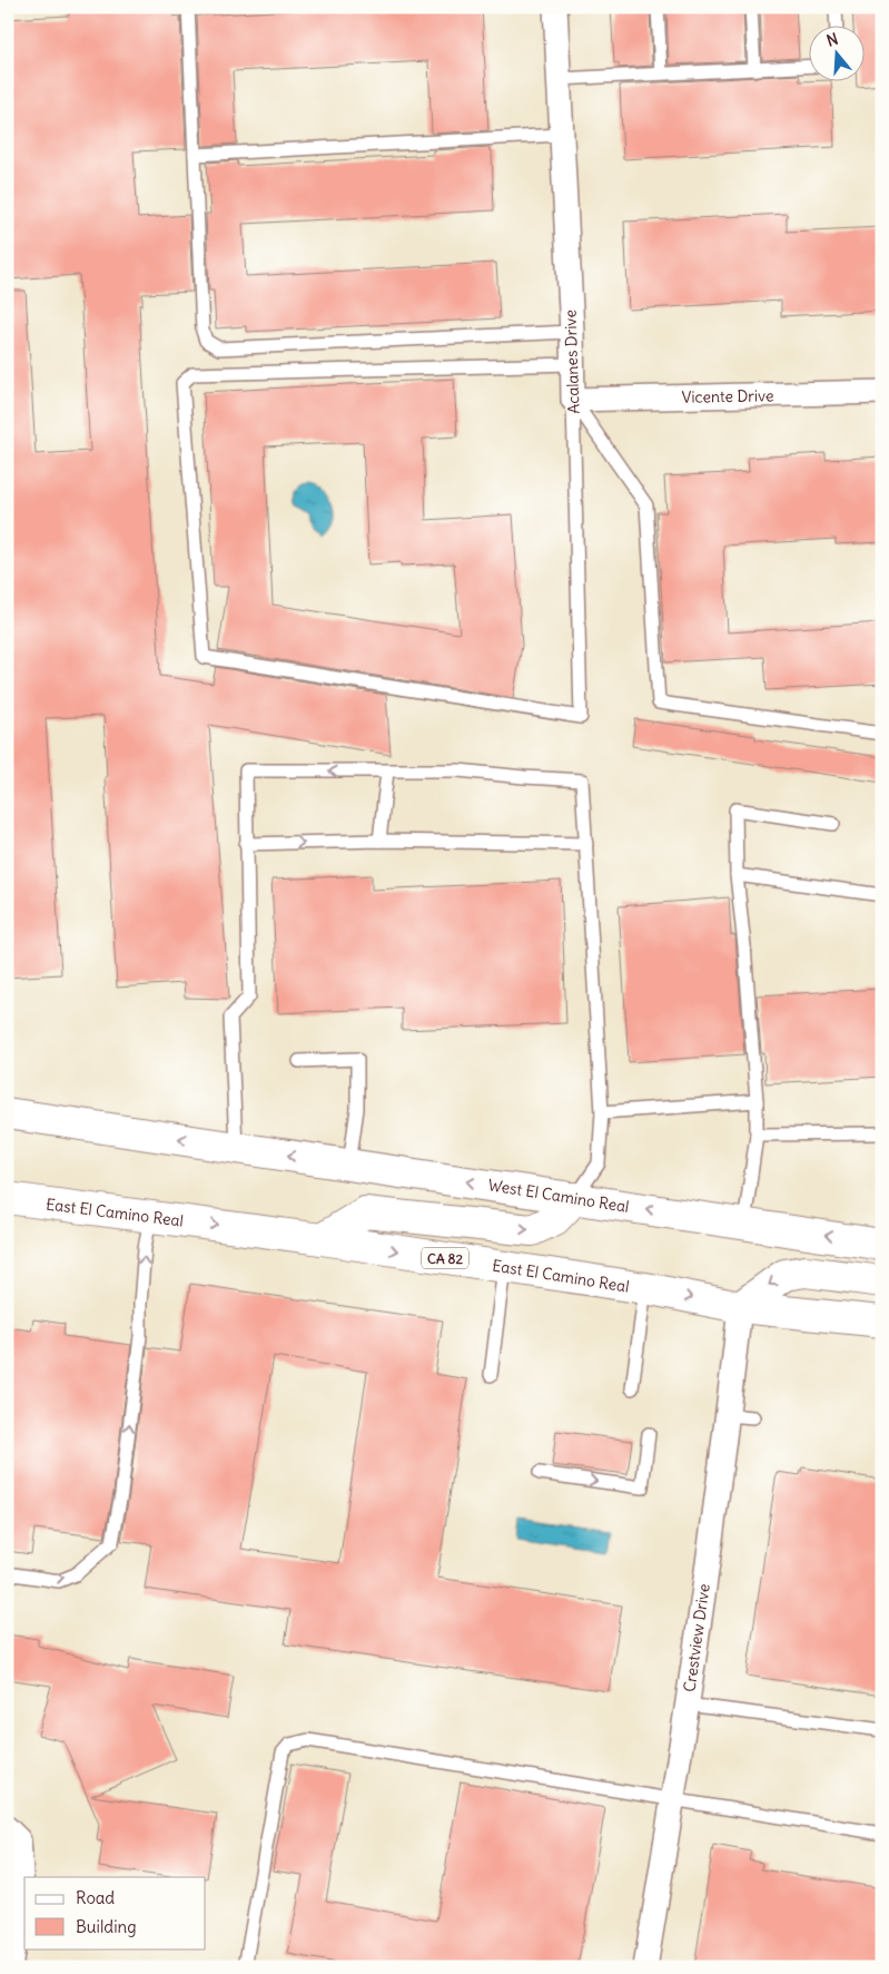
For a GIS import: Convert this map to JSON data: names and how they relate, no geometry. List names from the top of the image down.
{
  "streets": {
    "main road": ["West El Camino Real", "East El Camino Real", "CA 82"],
    "street": ["Acalanes Drive", "Vicente Drive", "Crestview Drive"]
  },
  "crossings": [
    ["Acalanes Drive", "Vicente Drive"],
    ["East El Camino Real", "Crestview Drive"]
  ],
  "one_way": ["West El Camino Real", "East El Camino Real"],
  "legend": ["Road", "Building"],
  "north": "top"
}
